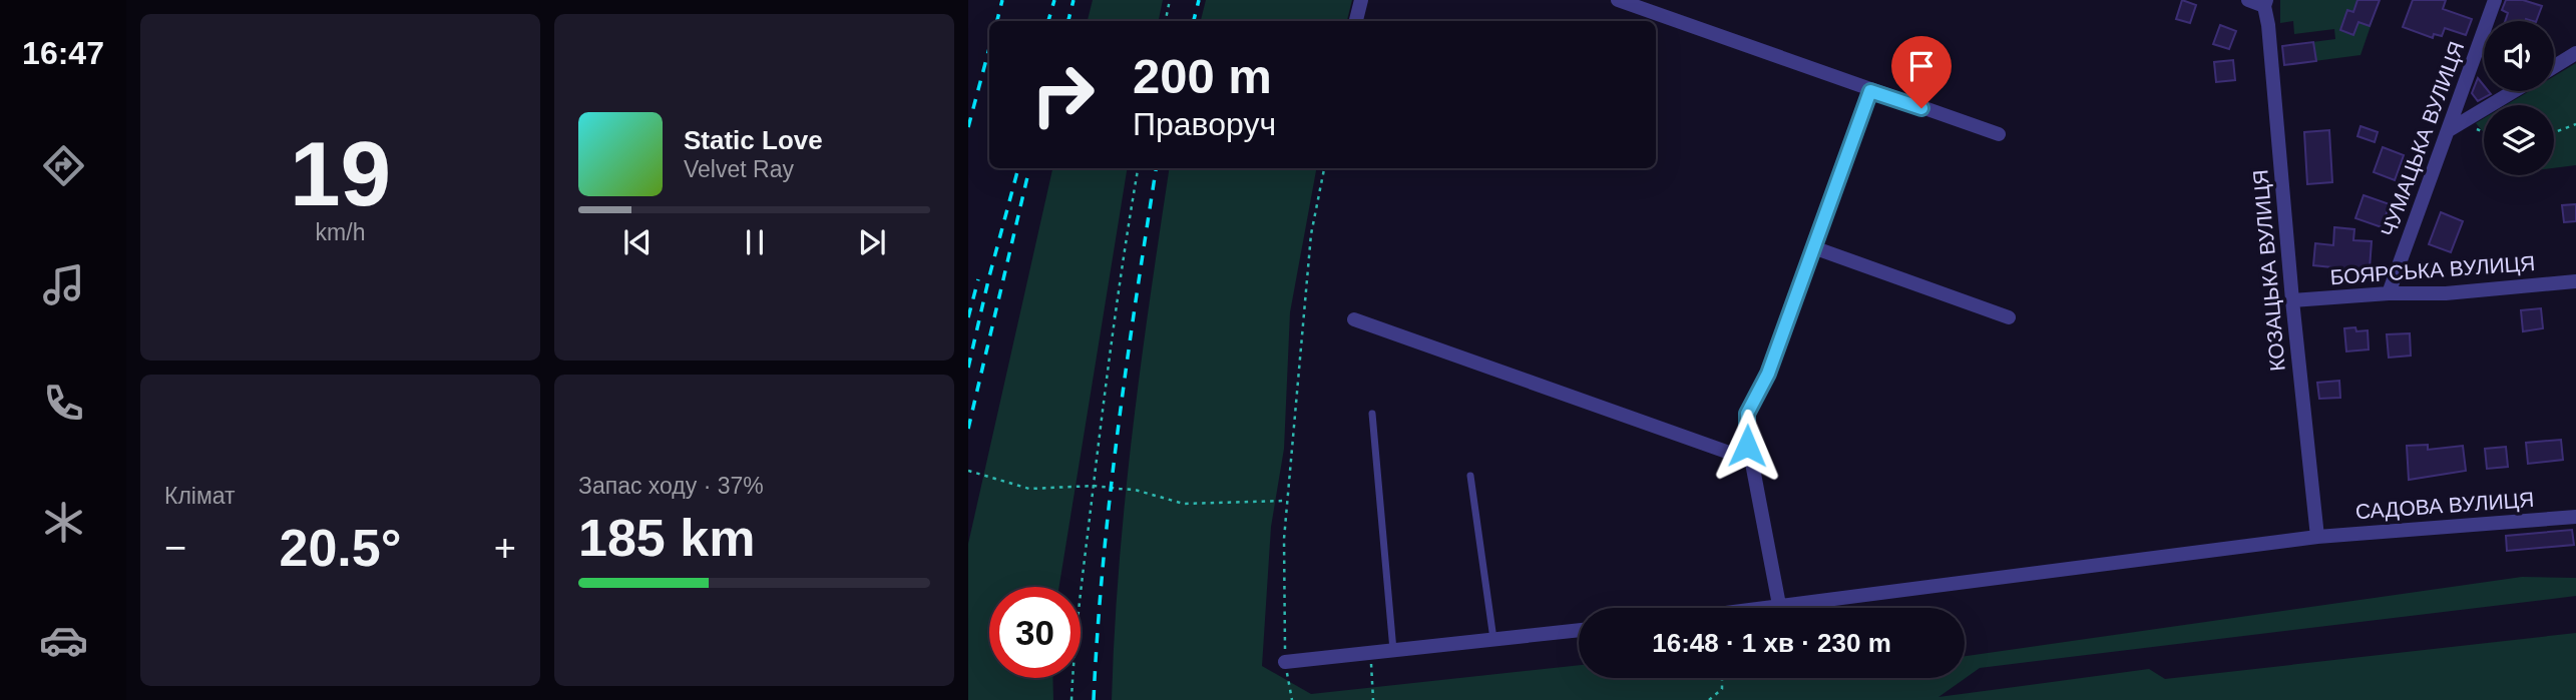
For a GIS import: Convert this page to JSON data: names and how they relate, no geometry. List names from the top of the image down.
{
  "streets": {
    "street": [
      "ЧУМАЦЬКА ВУЛИЦЯ",
      "КОЗАЦЬКА ВУЛИЦЯ",
      "БОЯРСЬКА ВУЛИЦЯ",
      "САДОВА ВУЛИЦЯ"
    ]
  },
  "crossings": [
    ["ЧУМАЦЬКА ВУЛИЦЯ", "БОЯРСЬКА ВУЛИЦЯ"],
    ["КОЗАЦЬКА ВУЛИЦЯ", "БОЯРСЬКА ВУЛИЦЯ"],
    ["КОЗАЦЬКА ВУЛИЦЯ", "САДОВА ВУЛИЦЯ"]
  ],
  "page": {
    "tabs": "16:47",
    "tile": [
      ["19", "km/h"],
      "Клімат",
      ["Запас ходу · 37%", "185 km"]
    ],
    "turn": ["200 m", "Праворуч"],
    "song": ["Static Love", "Velvet Ray"],
    "heat": ["−", "20.5°", "+"],
    "limit": "30",
    "trip": "16:48 · 1 хв · 230 m"
  }
}
